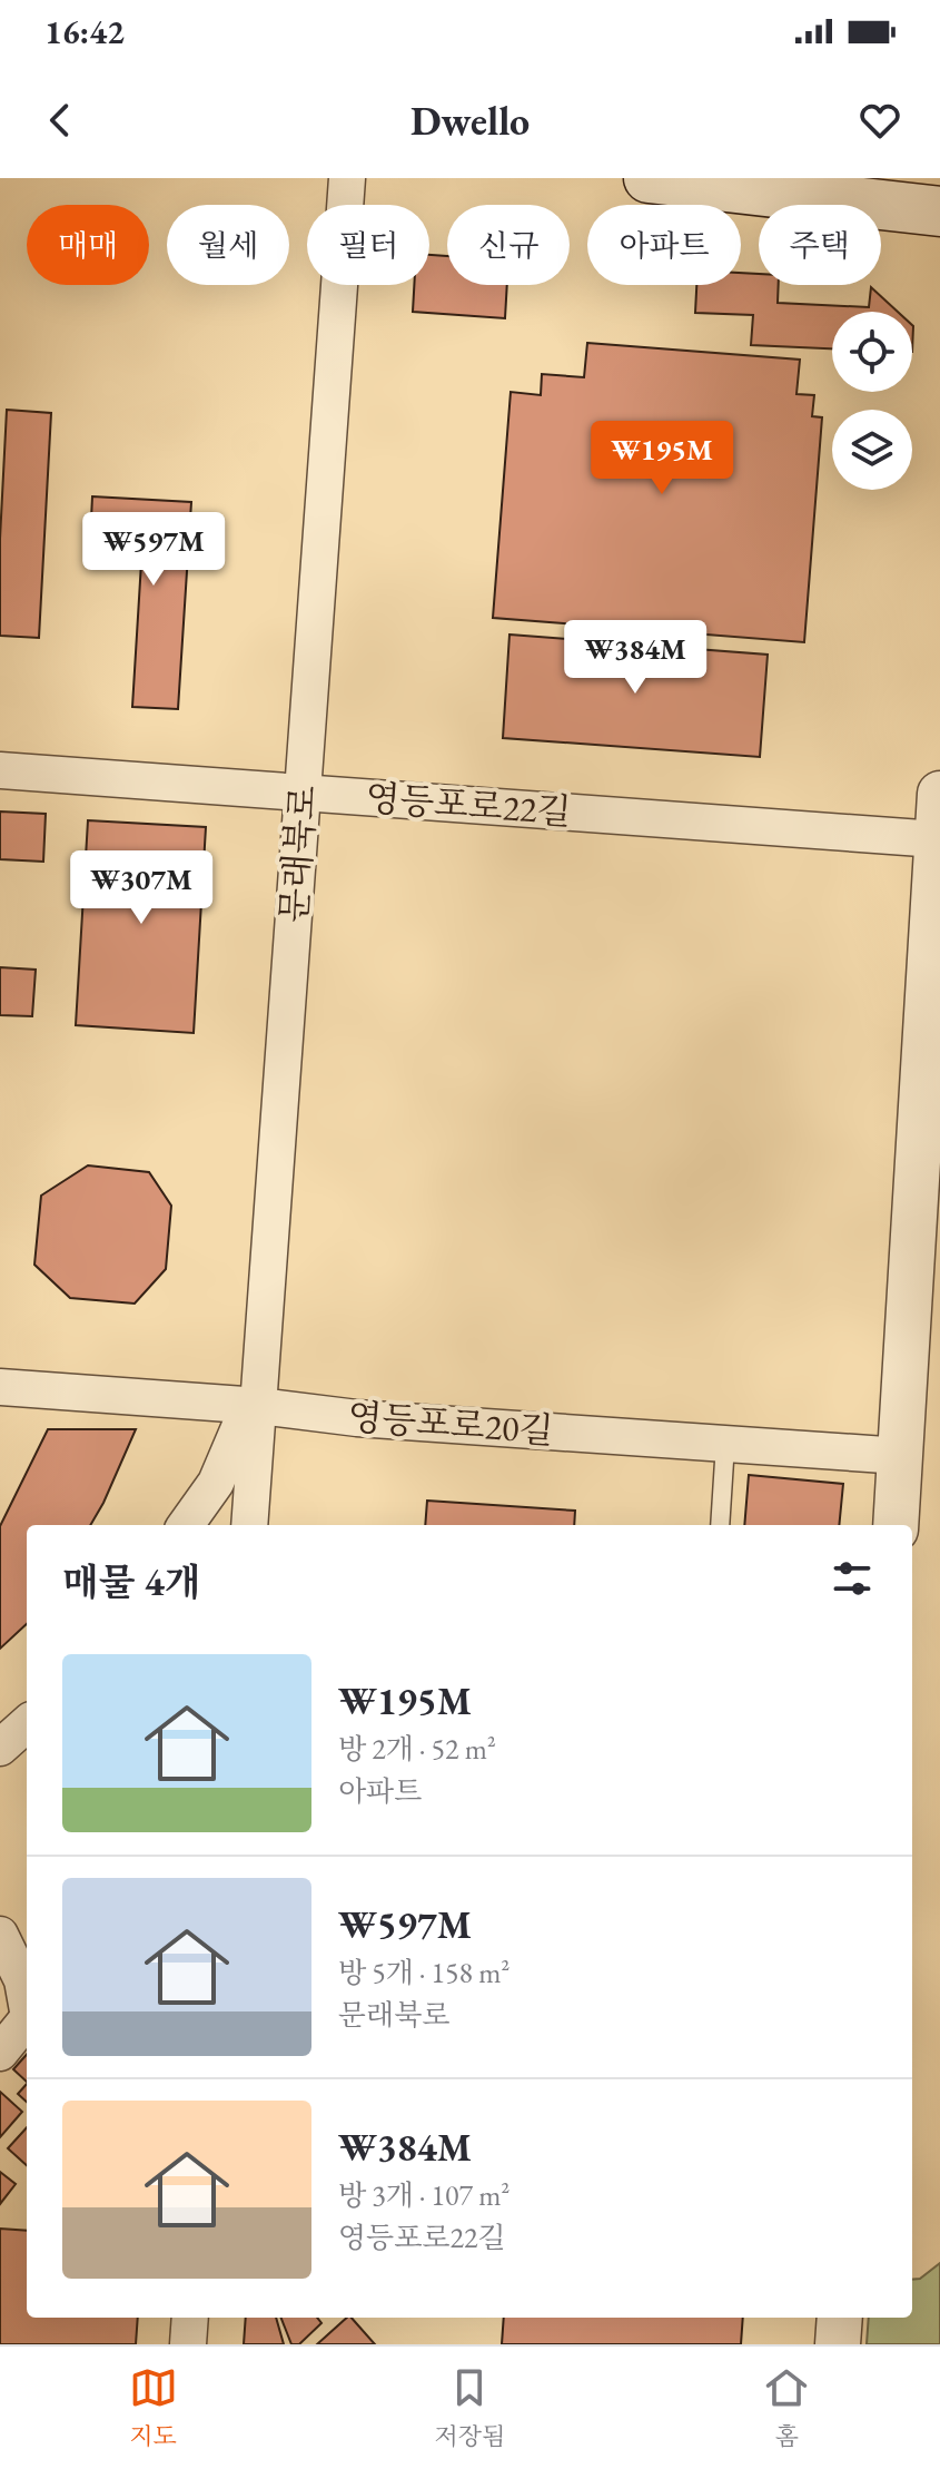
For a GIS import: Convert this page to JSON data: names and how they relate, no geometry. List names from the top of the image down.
{
  "streets": {
    "street": ["영등포로22길", "문래북로", "영등포로20길"]
  },
  "crossings": [
    ["영등포로22길", "문래북로"],
    ["문래북로", "영등포로20길"]
  ],
  "page": {
    "status": "16:42",
    "header": "Dwello",
    "chip": [
      "매매",
      "월세",
      "필터",
      "신규",
      "아파트",
      "주택"
    ],
    "price": [
      "₩195M",
      "₩597M",
      "₩384M",
      "₩307M"
    ],
    "heading": "매물 4개",
    "list": [
      {
        "name": "₩195M",
        "note": "방 2개 · 52 m² · 아파트"
      },
      {
        "name": "₩597M",
        "note": "방 5개 · 158 m² · 문래북로"
      },
      {
        "name": "₩384M",
        "note": "방 3개 · 107 m² · 영등포로22길"
      }
    ],
    "tabs": ["지도", "저장됨", "홈"]
  }
}
